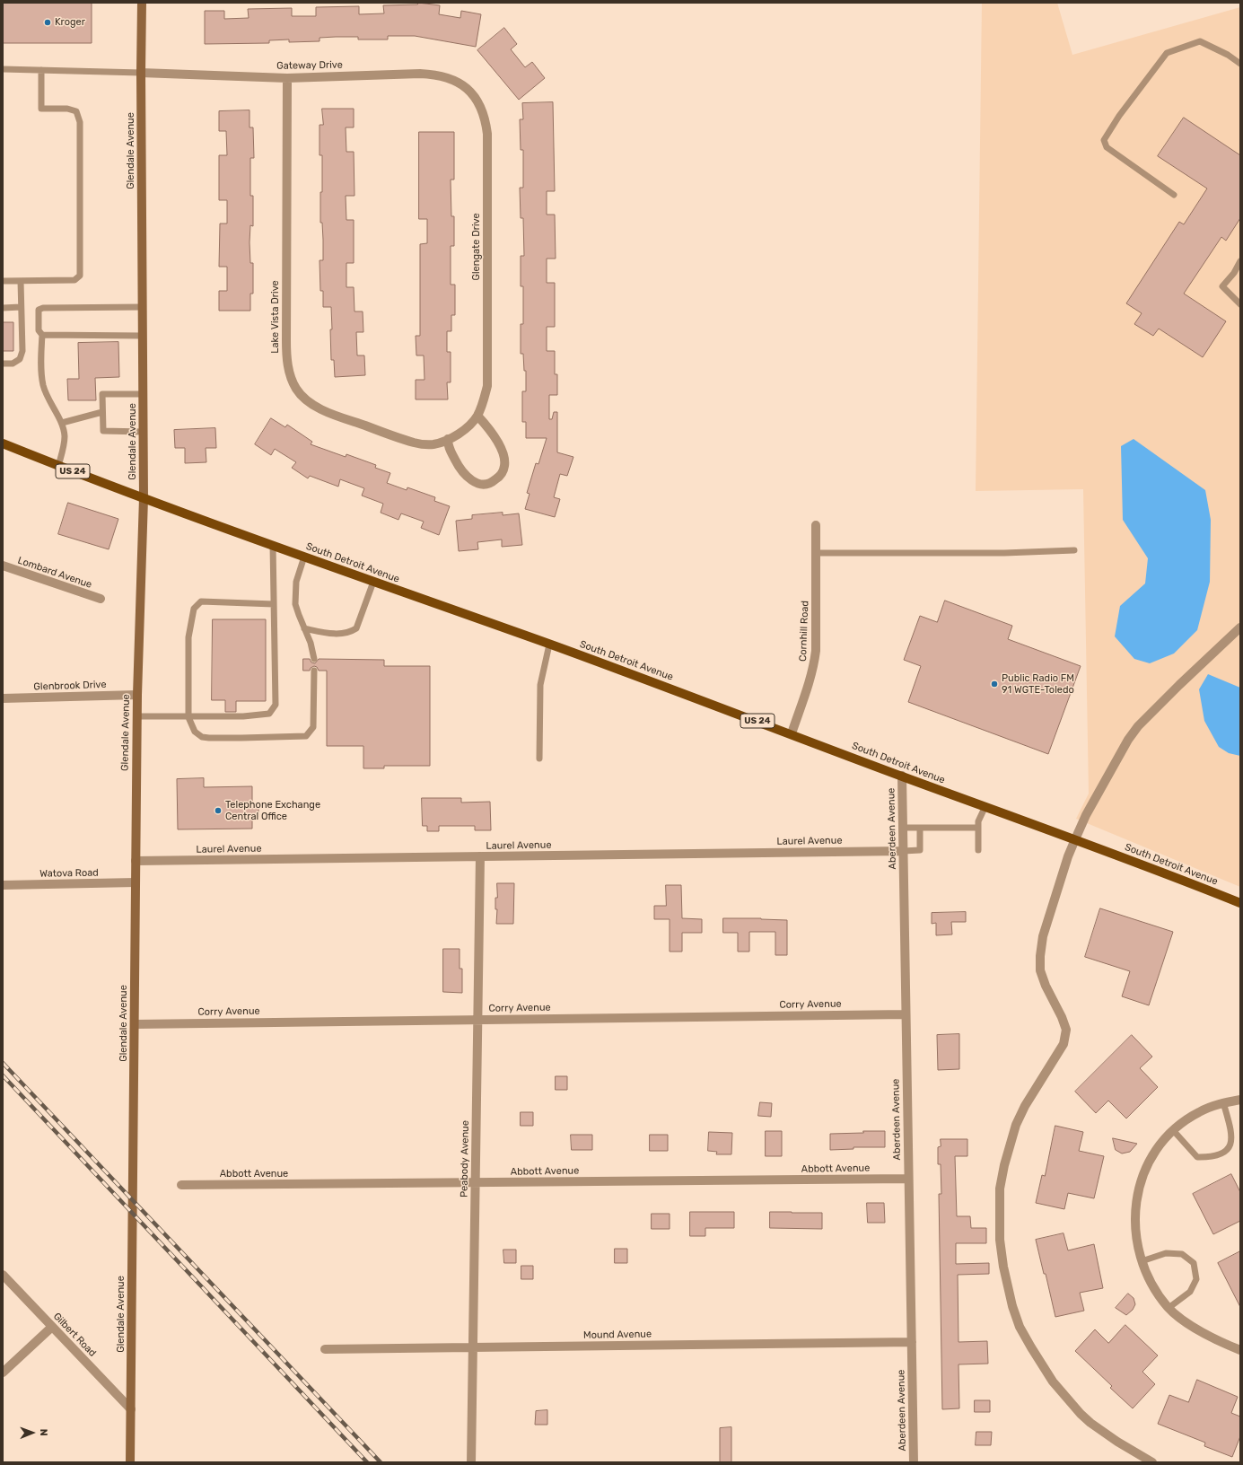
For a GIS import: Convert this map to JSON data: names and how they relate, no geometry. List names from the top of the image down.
{
  "streets": {
    "main road": ["Glendale Avenue", "US 24", "South Detroit Avenue"],
    "street": [
      "Gateway Drive",
      "Glengate Drive",
      "Lake Vista Drive",
      "Lombard Avenue",
      "Cornhill Road",
      "Glenbrook Drive",
      "Aberdeen Avenue",
      "Laurel Avenue",
      "Watova Road",
      "Corry Avenue",
      "Peabody Avenue",
      "Abbott Avenue",
      "Gilbert Road",
      "Mound Avenue"
    ]
  },
  "crossings": [
    ["Gateway Drive", "Glendale Avenue"],
    ["Gateway Drive", "Glengate Drive"],
    ["Gateway Drive", "Lake Vista Drive"],
    ["Glendale Avenue", "South Detroit Avenue"],
    ["Glendale Avenue", "Glenbrook Drive"],
    ["Glendale Avenue", "Laurel Avenue"],
    ["Glendale Avenue", "Watova Road"],
    ["Glendale Avenue", "Corry Avenue"],
    ["Glendale Avenue", "Gilbert Road"],
    ["Glengate Drive", "Lake Vista Drive"],
    ["South Detroit Avenue", "Cornhill Road"],
    ["South Detroit Avenue", "Aberdeen Avenue"],
    ["Aberdeen Avenue", "Laurel Avenue"],
    ["Aberdeen Avenue", "Corry Avenue"],
    ["Aberdeen Avenue", "Abbott Avenue"],
    ["Aberdeen Avenue", "Mound Avenue"],
    ["Laurel Avenue", "Peabody Avenue"],
    ["Corry Avenue", "Peabody Avenue"],
    ["Peabody Avenue", "Abbott Avenue"],
    ["Peabody Avenue", "Mound Avenue"]
  ],
  "places": ["Kroger", "Public Radio FM 91 WGTE-Toledo", "Telephone Exchange Central Office"],
  "north": "right"
}
